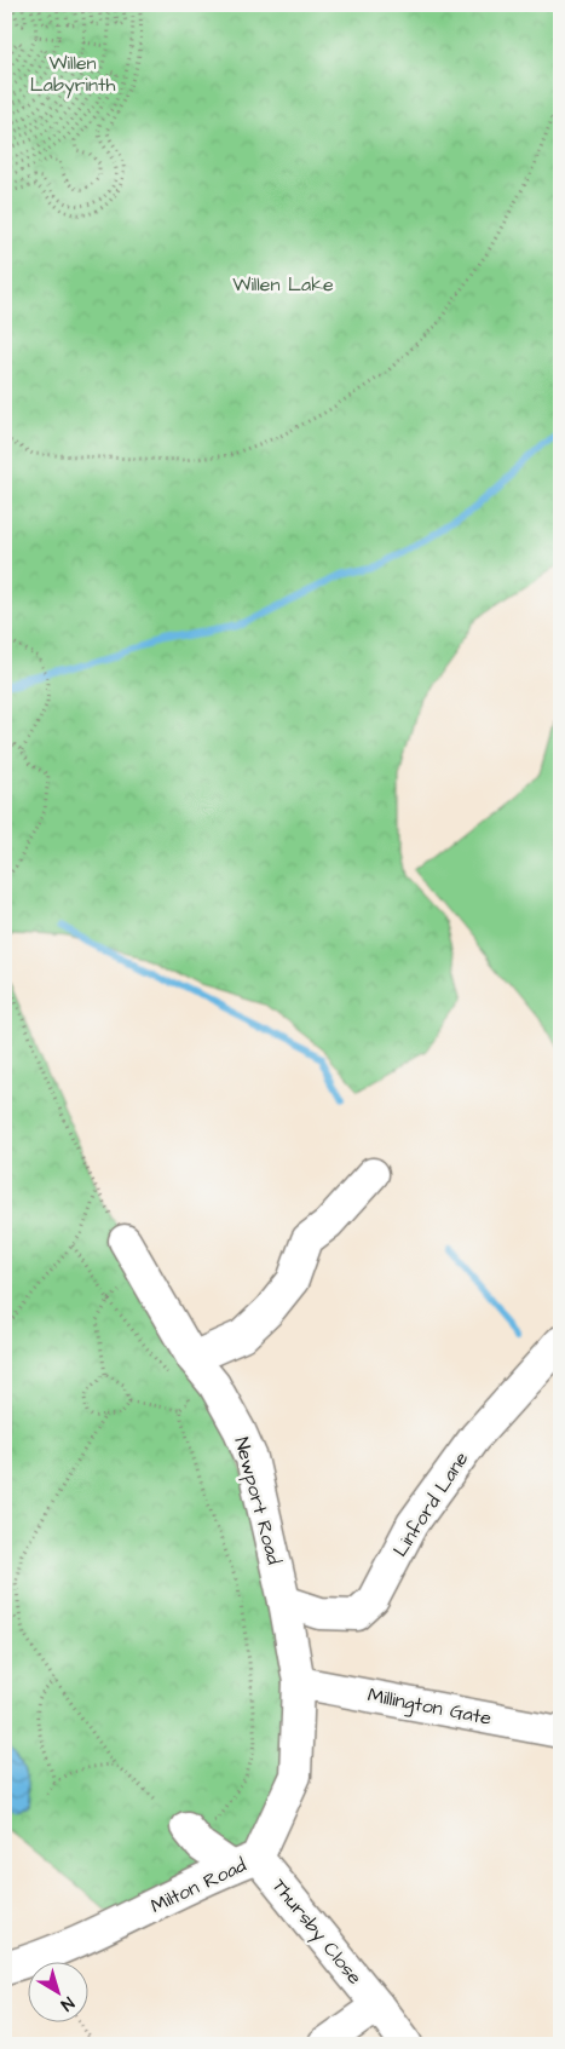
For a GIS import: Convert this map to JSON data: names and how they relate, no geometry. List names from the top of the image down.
{
  "streets": {
    "street": [
      "Newport Road",
      "Linford Lane",
      "Millington Gate",
      "Milton Road",
      "Thursby Close"
    ]
  },
  "crossings": [
    ["Newport Road", "Linford Lane"],
    ["Newport Road", "Millington Gate"],
    ["Newport Road", "Milton Road"],
    ["Millington Gate", "Milton Road"],
    ["Milton Road", "Thursby Close"]
  ],
  "parks": ["Willen Labyrinth", "Willen Lake"],
  "north": "bottom right"
}
